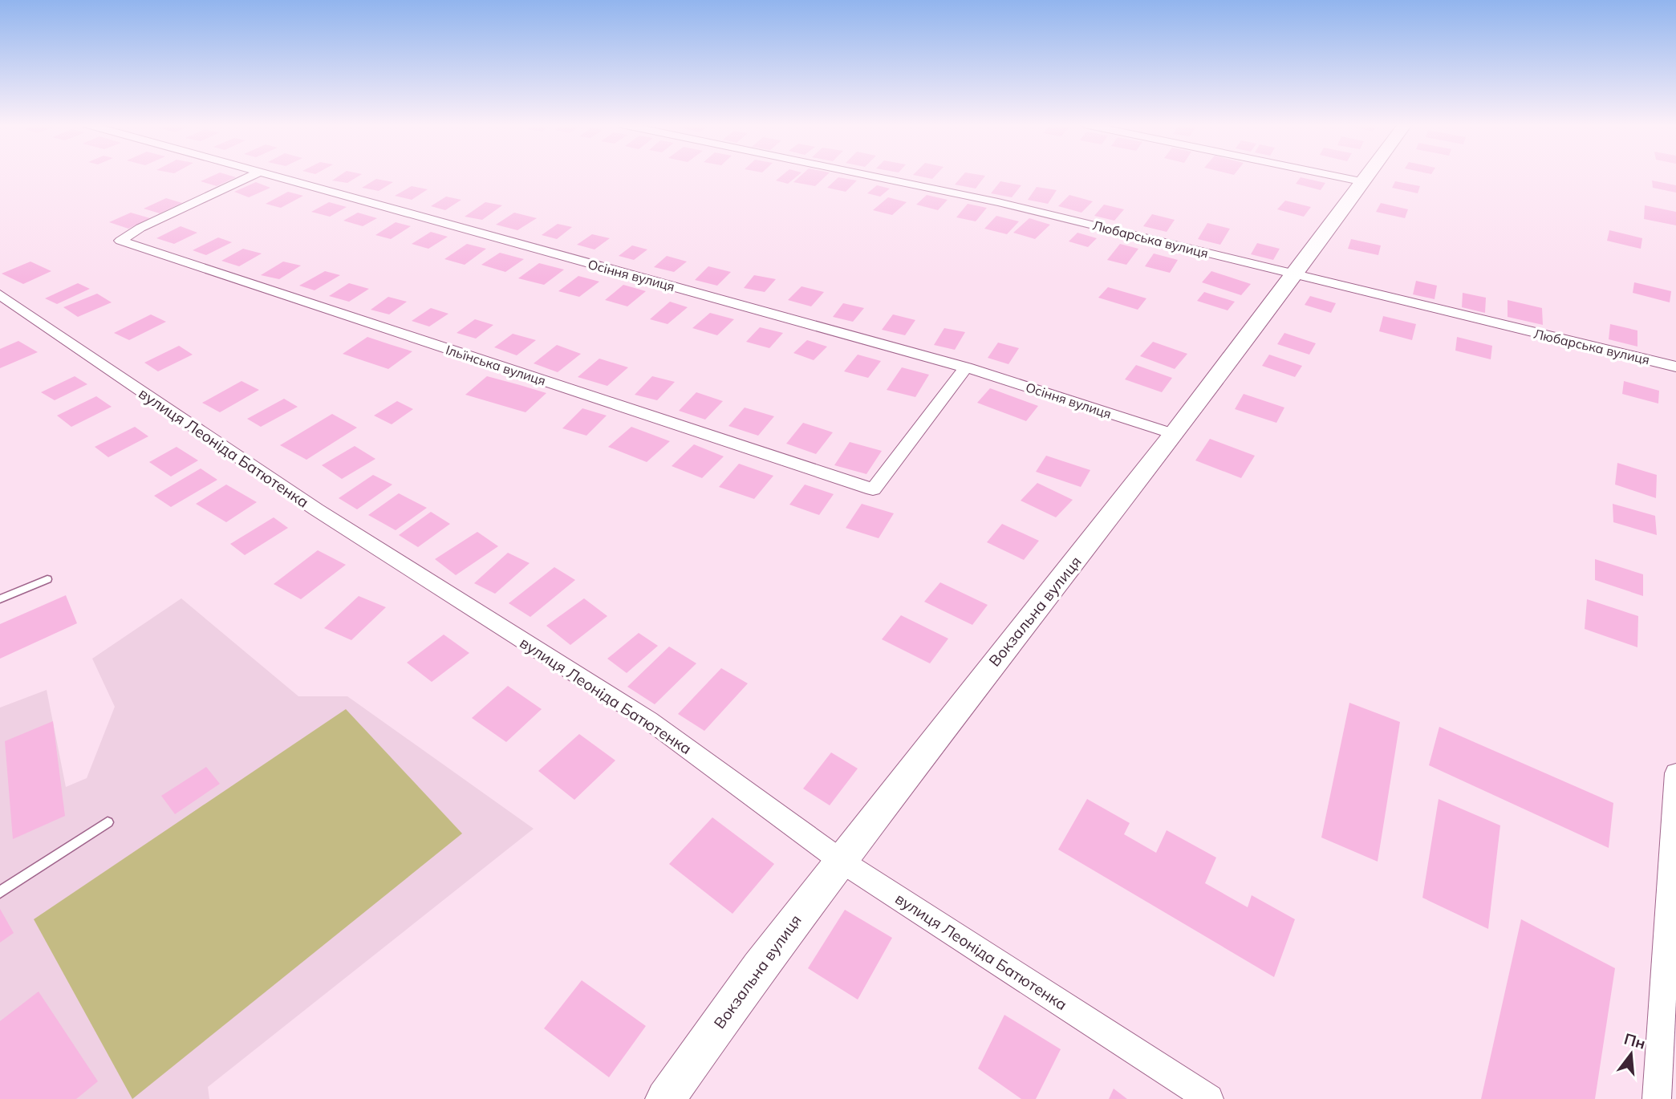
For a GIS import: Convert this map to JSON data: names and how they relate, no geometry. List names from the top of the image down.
{
  "streets": {
    "main road": ["Вокзальна вулиця"],
    "street": [
      "Любарська вулиця",
      "Осіння вулиця",
      "Ільїнська вулиця",
      "вулиця Леоніда Батютенка"
    ]
  },
  "crossings": [
    ["Любарська вулиця", "Вокзальна вулиця"],
    ["Осіння вулиця", "Ільїнська вулиця"],
    ["Осіння вулиця", "Вокзальна вулиця"],
    ["вулиця Леоніда Батютенка", "Вокзальна вулиця"]
  ],
  "north": "top"
}
